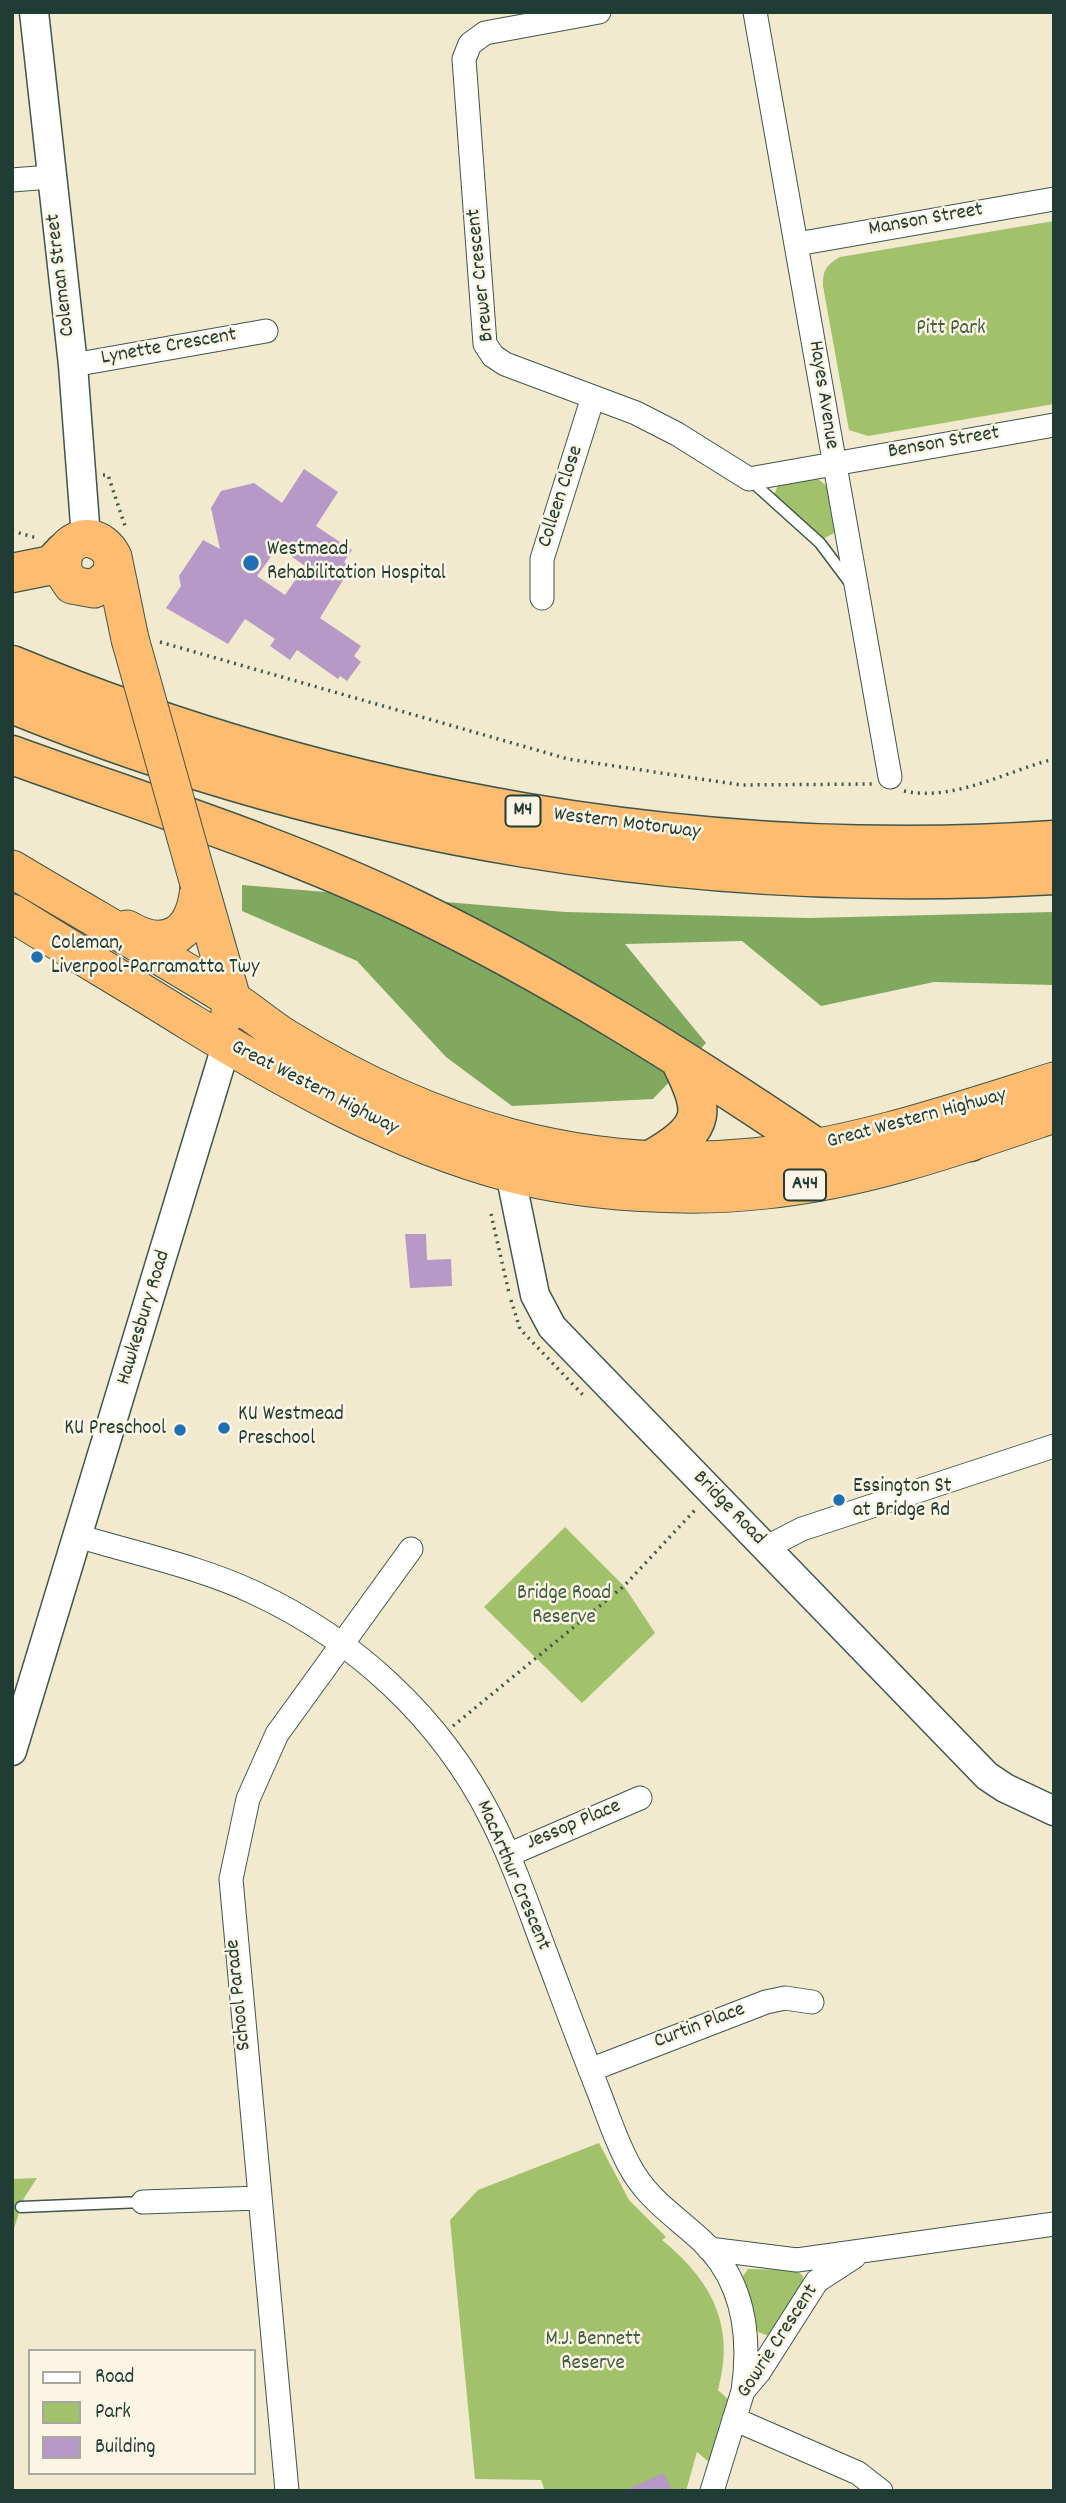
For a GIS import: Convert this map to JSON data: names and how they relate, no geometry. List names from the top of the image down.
{
  "streets": {
    "highway": [
      "Coleman Street",
      "M4",
      "Western Motorway",
      "Great Western Highway",
      "A44"
    ],
    "street": [
      "Manson Street",
      "Brewer Crescent",
      "Lynette Crescent",
      "Hayes Avenue",
      "Benson Street",
      "Colleen Close",
      "Hawkesbury Road",
      "Bridge Road",
      "Jessop Place",
      "MacArthur Crescent",
      "School Parade",
      "Curtin Place",
      "Gowrie Crescent"
    ]
  },
  "crossings": [
    ["Manson Street", "Hayes Avenue"],
    ["Coleman Street", "Lynette Crescent"],
    ["Coleman Street", "Great Western Highway"],
    ["Coleman Street", "Hawkesbury Road"],
    ["Brewer Crescent", "Hayes Avenue"],
    ["Brewer Crescent", "Colleen Close"],
    ["Hayes Avenue", "Benson Street"],
    ["Great Western Highway", "Hawkesbury Road"],
    ["Great Western Highway", "Bridge Road"],
    ["Hawkesbury Road", "MacArthur Crescent"],
    ["Jessop Place", "MacArthur Crescent"],
    ["MacArthur Crescent", "School Parade"],
    ["MacArthur Crescent", "Curtin Place"],
    ["MacArthur Crescent", "Gowrie Crescent"]
  ],
  "parks": ["Pitt Park", "Bridge Road Reserve", "M.J. Bennett Reserve"],
  "places": [
    "Westmead Rehabilitation Hospital",
    "Coleman, Liverpool-Parramatta Twy",
    "KU Westmead Preschool",
    "KU Preschool",
    "Essington St at Bridge Rd"
  ],
  "legend": ["Road", "Park", "Building"]
}
